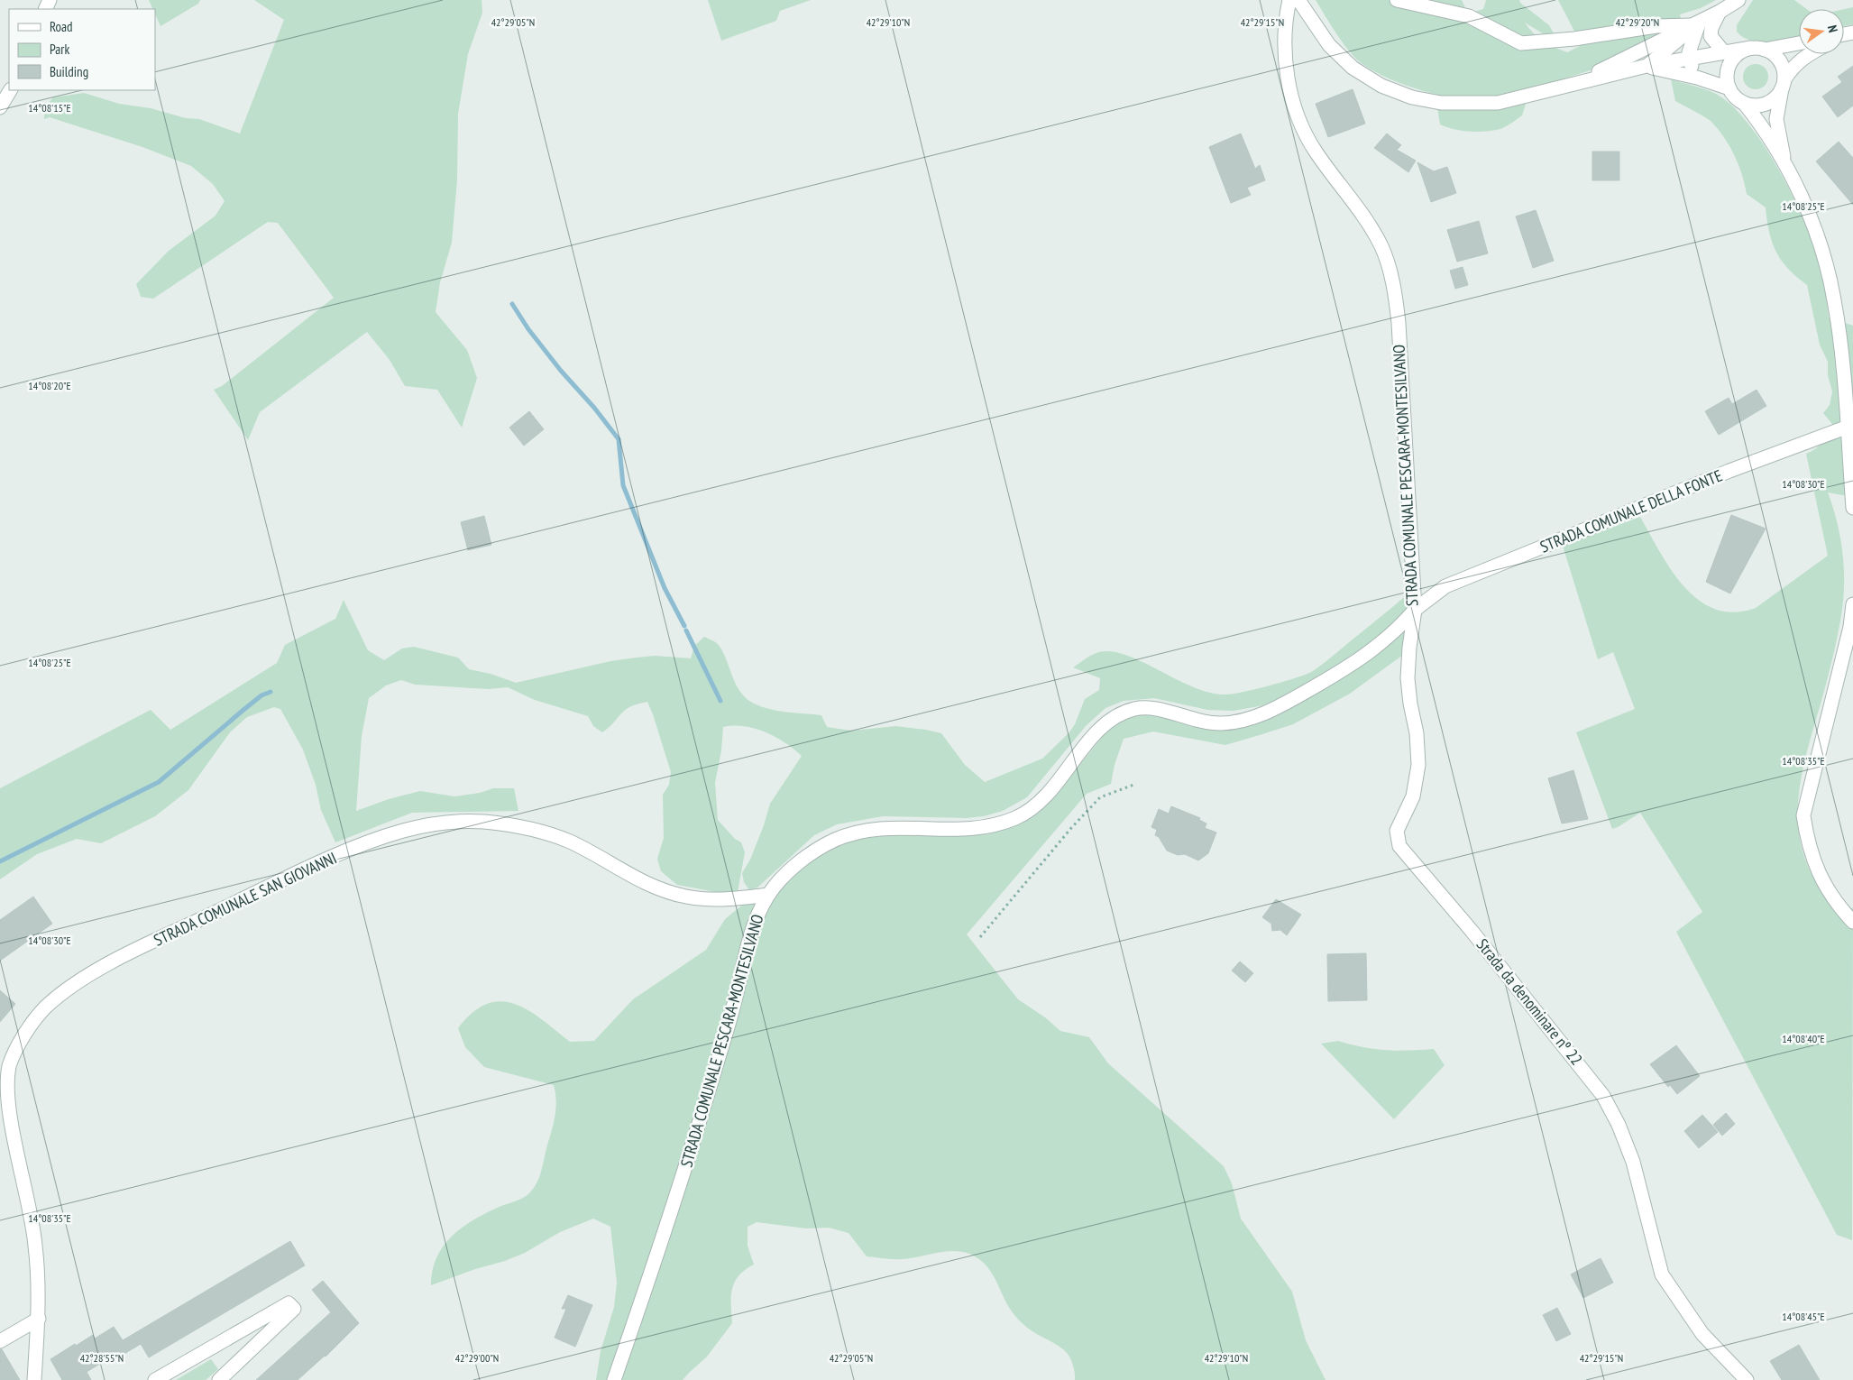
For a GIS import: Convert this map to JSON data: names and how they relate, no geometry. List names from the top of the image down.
{
  "streets": {
    "street": [
      "STRADA COMUNALE PESCARA-MONTESILVANO",
      "STRADA COMUNALE DELLA FONTE",
      "STRADA COMUNALE SAN GIOVANNI",
      "Strada da denominare nº 22"
    ]
  },
  "crossings": [
    ["STRADA COMUNALE PESCARA-MONTESILVANO", "STRADA COMUNALE DELLA FONTE"],
    ["STRADA COMUNALE PESCARA-MONTESILVANO", "STRADA COMUNALE SAN GIOVANNI"],
    ["STRADA COMUNALE PESCARA-MONTESILVANO", "Strada da denominare nº 22"],
    ["STRADA COMUNALE DELLA FONTE", "Strada da denominare nº 22"]
  ],
  "legend": ["Road", "Park", "Building"],
  "north": "right",
  "coordinates": [
    "42°29'05\"N",
    "42°29'10\"N",
    "42°29'15\"N",
    "42°29'20\"N",
    "14°08'15\"E",
    "14°08'25\"E",
    "14°08'20\"E",
    "14°08'30\"E",
    "14°08'35\"E",
    "14°08'40\"E",
    "14°08'45\"E",
    "42°28'55\"N",
    "42°29'00\"N"
  ]
}
